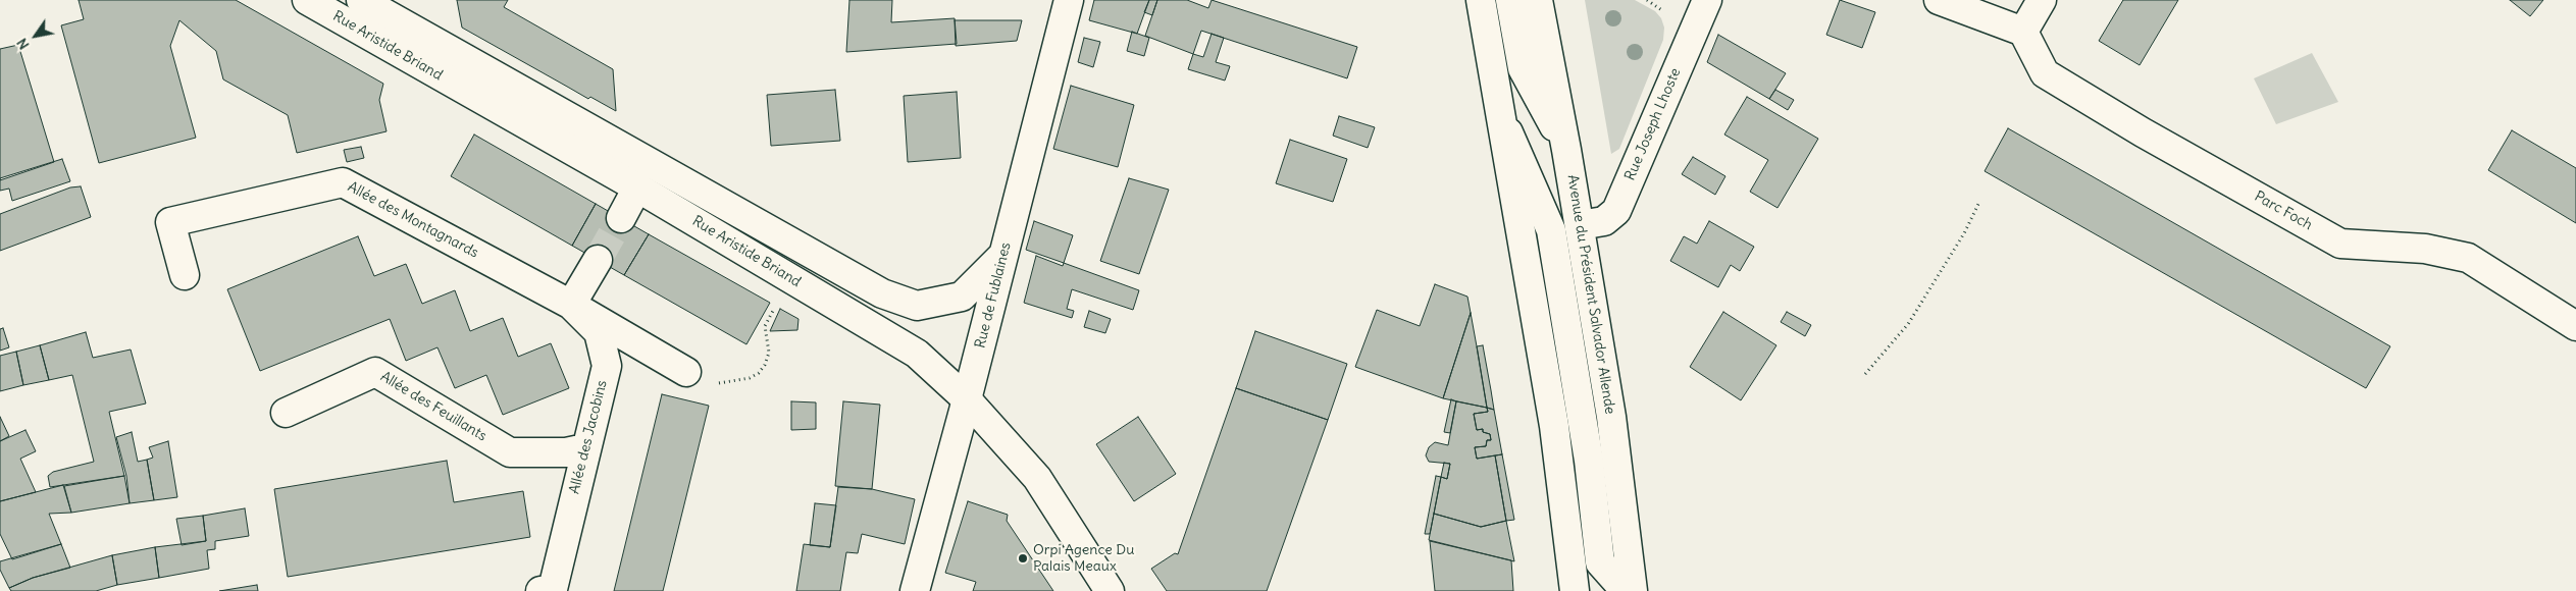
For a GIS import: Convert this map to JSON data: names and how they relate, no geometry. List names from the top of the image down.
{
  "streets": {
    "street": [
      "Rue Aristide Briand",
      "Rue Joseph Lhoste",
      "Parc Foch",
      "Allée des Montagnards",
      "Avenue du Président Salvador Allende",
      "Rue de Fublaines",
      "Allée des Feuillants",
      "Allée des Jacobins"
    ]
  },
  "crossings": [
    ["Rue Aristide Briand", "Rue de Fublaines"],
    ["Rue Joseph Lhoste", "Avenue du Président Salvador Allende"],
    ["Allée des Montagnards", "Allée des Jacobins"],
    ["Allée des Feuillants", "Allée des Jacobins"]
  ],
  "places": ["Orpi Agence Du Palais Meaux"],
  "north": "bottom left"
}
